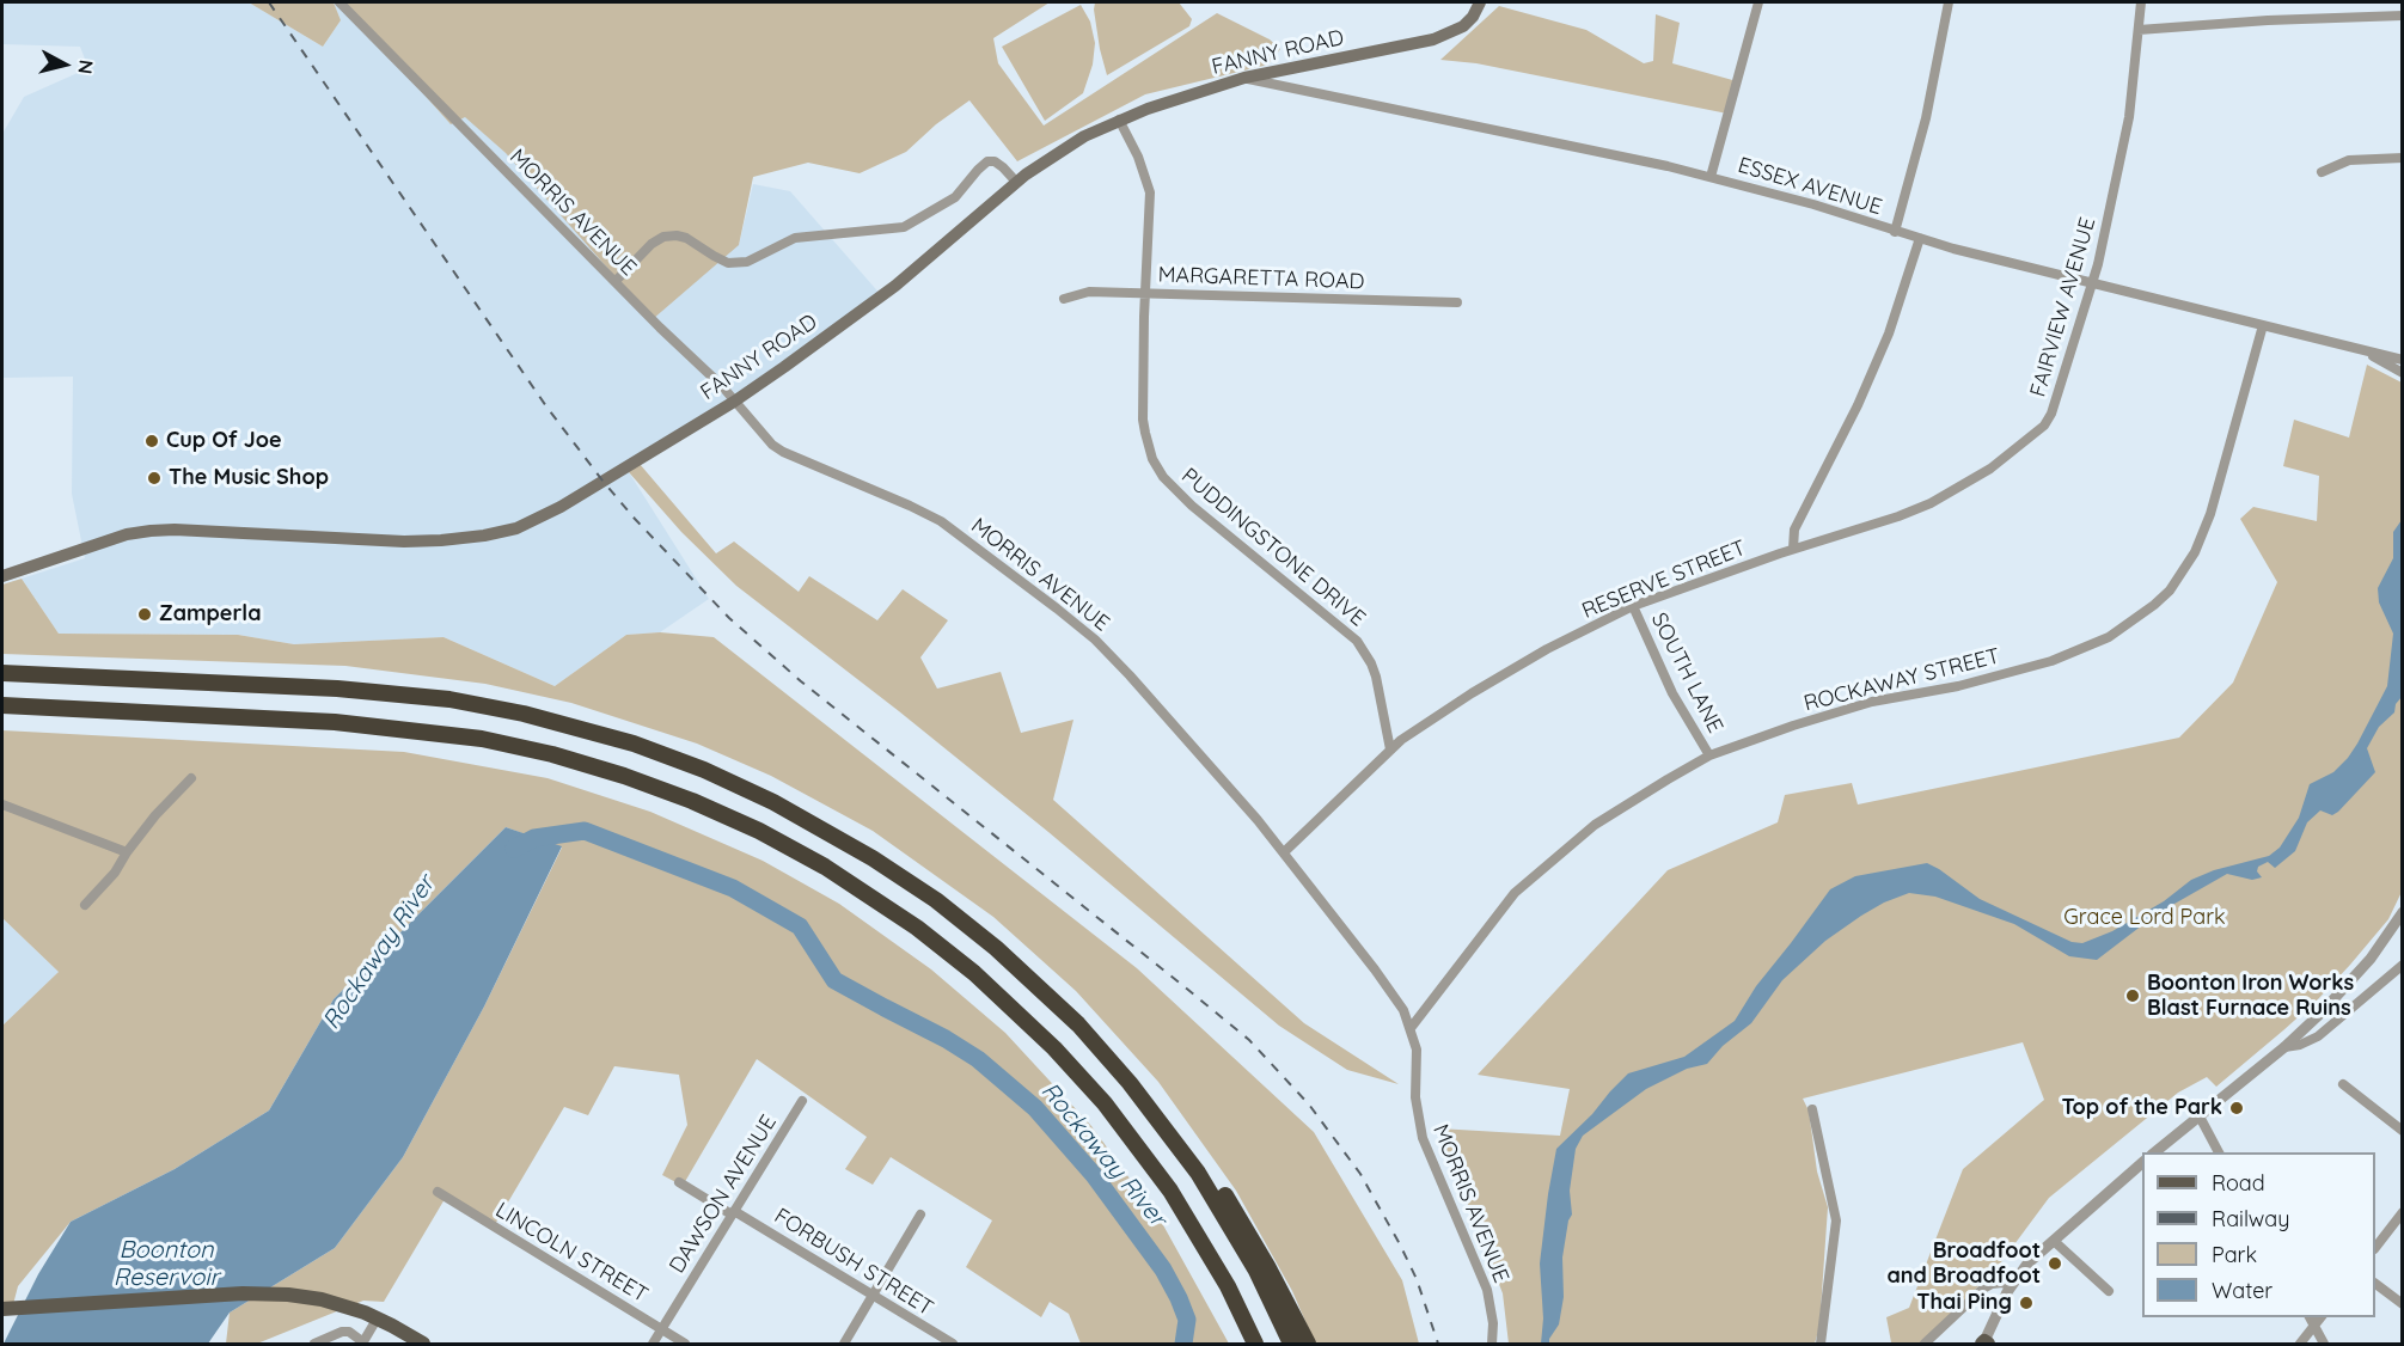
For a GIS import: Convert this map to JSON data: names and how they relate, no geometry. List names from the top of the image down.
{
  "streets": {
    "main road": ["FANNY ROAD"],
    "street": [
      "ESSEX AVENUE",
      "MORRIS AVENUE",
      "MARGARETTA ROAD",
      "FAIRVIEW AVENUE",
      "PUDDINGSTONE DRIVE",
      "RESERVE STREET",
      "SOUTH LANE",
      "ROCKAWAY STREET",
      "DAWSON AVENUE",
      "LINCOLN STREET",
      "FORBUSH STREET"
    ]
  },
  "crossings": [
    ["FANNY ROAD", "ESSEX AVENUE"],
    ["FANNY ROAD", "MORRIS AVENUE"],
    ["FANNY ROAD", "PUDDINGSTONE DRIVE"],
    ["ESSEX AVENUE", "FAIRVIEW AVENUE"],
    ["ESSEX AVENUE", "ROCKAWAY STREET"],
    ["MORRIS AVENUE", "RESERVE STREET"],
    ["MORRIS AVENUE", "ROCKAWAY STREET"],
    ["MARGARETTA ROAD", "PUDDINGSTONE DRIVE"],
    ["FAIRVIEW AVENUE", "RESERVE STREET"],
    ["PUDDINGSTONE DRIVE", "RESERVE STREET"],
    ["RESERVE STREET", "SOUTH LANE"],
    ["SOUTH LANE", "ROCKAWAY STREET"],
    ["DAWSON AVENUE", "LINCOLN STREET"],
    ["DAWSON AVENUE", "FORBUSH STREET"]
  ],
  "water": ["Rockaway River", "Boonton Reservoir"],
  "parks": ["Grace Lord Park"],
  "places": [
    "Cup Of Joe",
    "The Music Shop",
    "Zamperla",
    "Boonton Iron Works Blast Furnace Ruins",
    "Top of the Park",
    "Broadfoot and Broadfoot",
    "Thai Ping"
  ],
  "legend": [
    "Road",
    "Railway",
    "Park",
    "Water"
  ],
  "north": "right"
}
